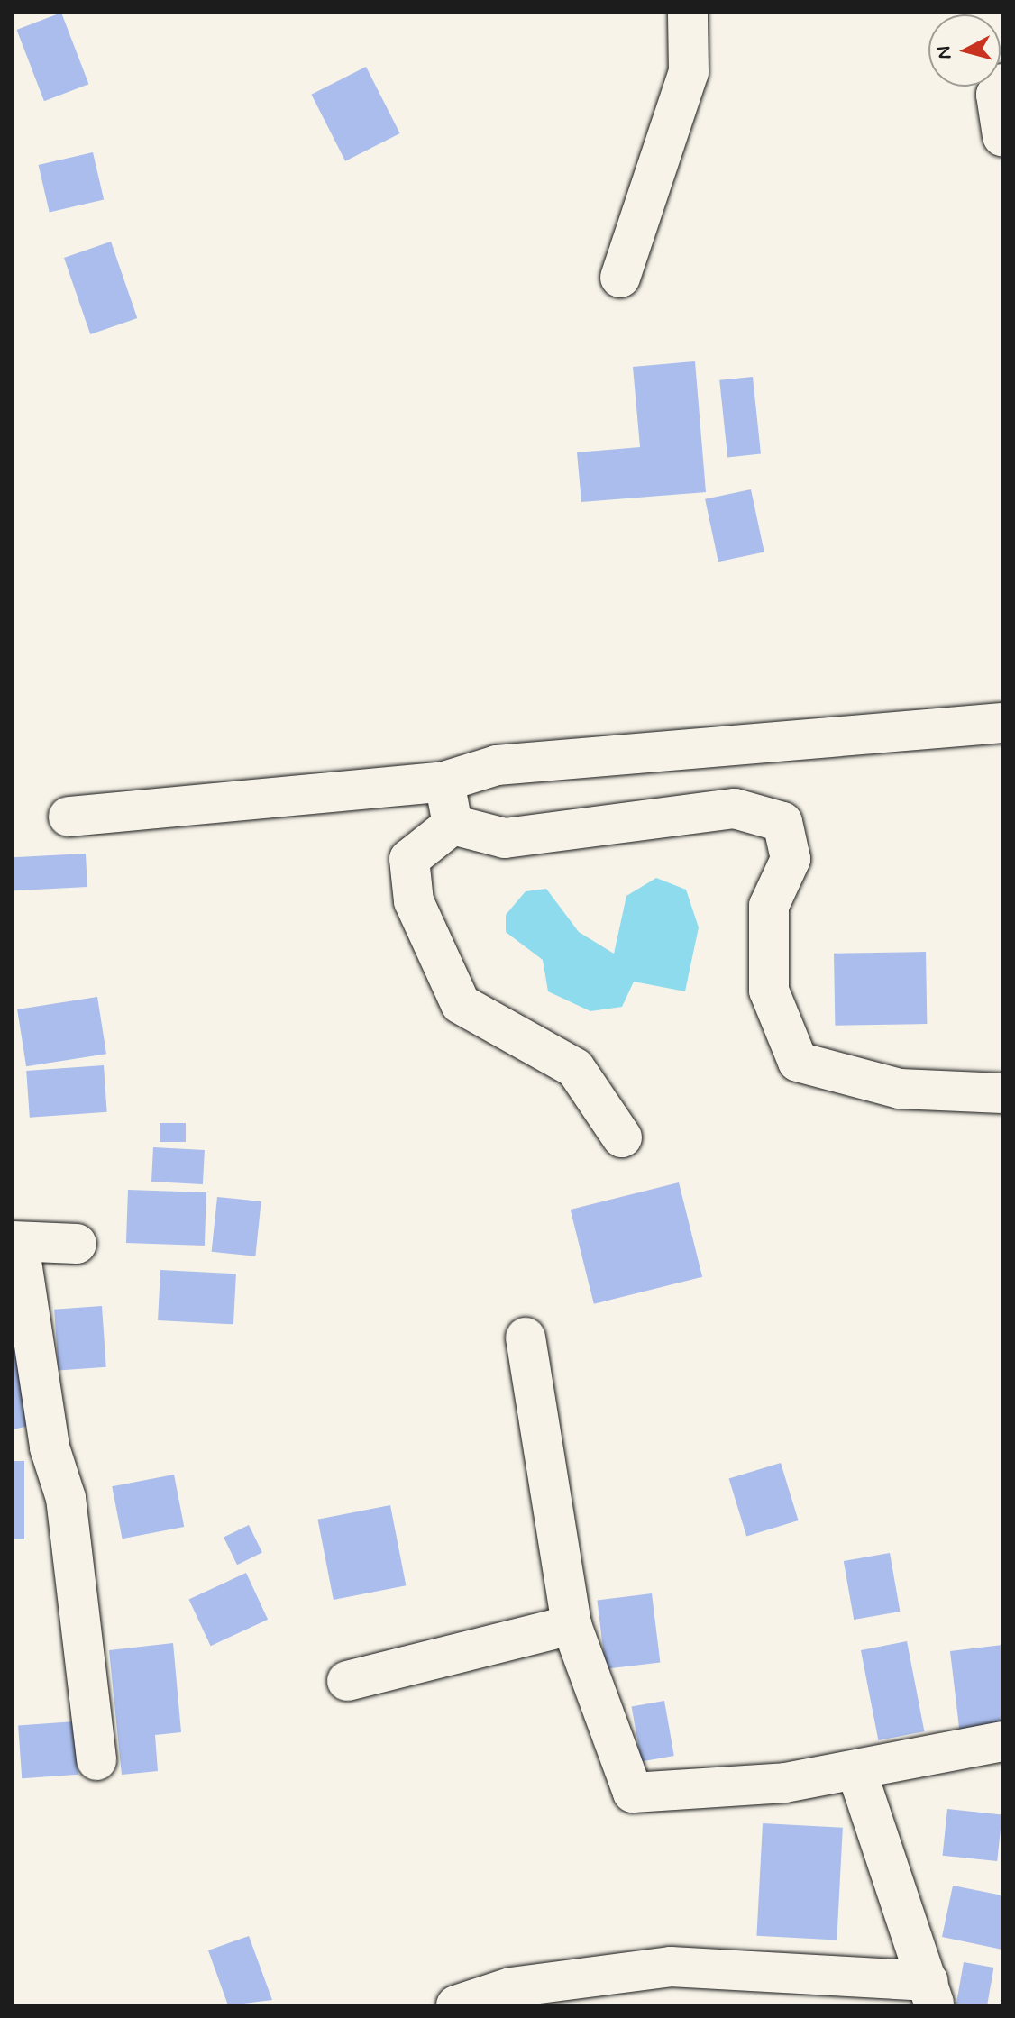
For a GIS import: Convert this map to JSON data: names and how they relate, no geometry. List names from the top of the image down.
{
  "north": "left"
}
